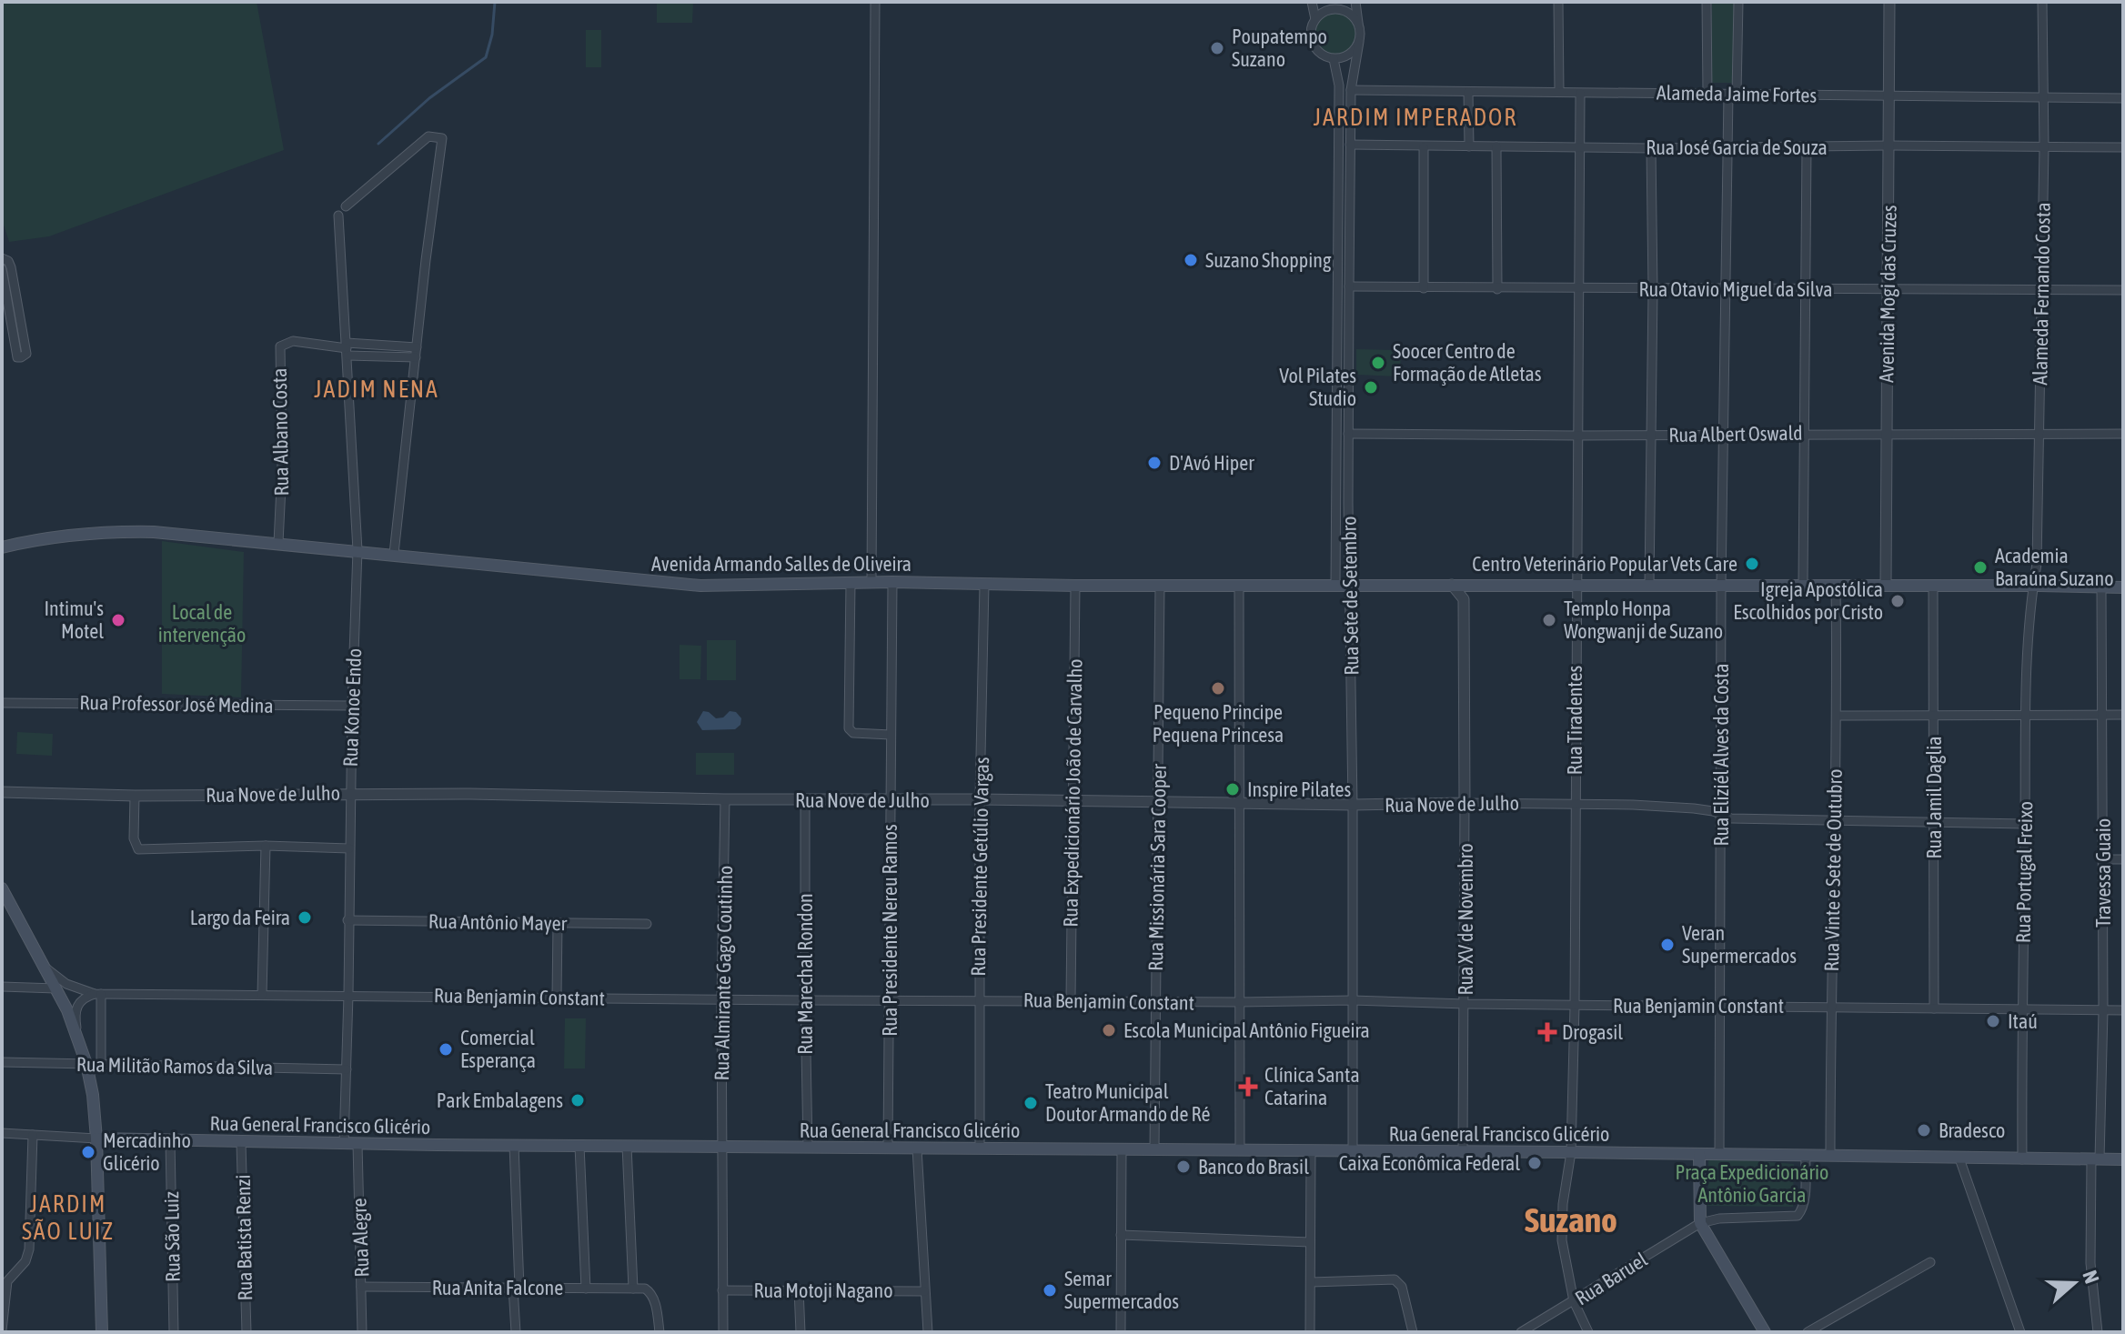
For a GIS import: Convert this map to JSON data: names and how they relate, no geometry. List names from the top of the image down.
{
  "streets": {
    "main road": ["Avenida Armando Salles de Oliveira", "Rua General Francisco Glicério"],
    "street": [
      "Alameda Jaime Fortes",
      "Rua José Garcia de Souza",
      "Rua Otavio Miguel da Silva",
      "Avenida Mogi das Cruzes",
      "Alameda Fernando Costa",
      "Rua Albano Costa",
      "Rua Albert Oswald",
      "Rua Sete de Setembro",
      "Rua Professor José Medina",
      "Rua Konoe Endo",
      "Rua Tiradentes",
      "Rua Eliziél Alves da Costa",
      "Rua Expedicionário João de Carvalho",
      "Rua Nove de Julho",
      "Rua Jamil Daglia",
      "Rua Presidente Getúlio Vargas",
      "Rua Missionária Sara Cooper",
      "Rua Vinte e Sete de Outubro",
      "Rua Portugal Freixo",
      "Travessa Guaio",
      "Rua XV de Novembro",
      "Rua Antônio Mayer",
      "Rua Presidente Nereu Ramos",
      "Rua Almirante Gago Coutinho",
      "Rua Marechal Rondon",
      "Rua Benjamin Constant",
      "Rua Militão Ramos da Silva",
      "Rua São Luiz",
      "Rua Batista Renzi",
      "Rua Alegre",
      "Rua Baruel",
      "Rua Anita Falcone",
      "Rua Motoji Nagano"
    ]
  },
  "crossings": [
    ["Alameda Jaime Fortes", "Avenida Mogi das Cruzes"],
    ["Alameda Jaime Fortes", "Alameda Fernando Costa"],
    ["Alameda Jaime Fortes", "Rua Sete de Setembro"],
    ["Alameda Jaime Fortes", "Rua Tiradentes"],
    ["Alameda Jaime Fortes", "Rua Eliziél Alves da Costa"],
    ["Rua José Garcia de Souza", "Avenida Mogi das Cruzes"],
    ["Rua José Garcia de Souza", "Alameda Fernando Costa"],
    ["Rua José Garcia de Souza", "Rua Sete de Setembro"],
    ["Rua José Garcia de Souza", "Rua Tiradentes"],
    ["Rua José Garcia de Souza", "Rua Eliziél Alves da Costa"],
    ["Rua Otavio Miguel da Silva", "Avenida Mogi das Cruzes"],
    ["Rua Otavio Miguel da Silva", "Alameda Fernando Costa"],
    ["Rua Otavio Miguel da Silva", "Rua Sete de Setembro"],
    ["Rua Otavio Miguel da Silva", "Rua Tiradentes"],
    ["Rua Otavio Miguel da Silva", "Rua Eliziél Alves da Costa"],
    ["Avenida Mogi das Cruzes", "Rua Albert Oswald"],
    ["Avenida Mogi das Cruzes", "Avenida Armando Salles de Oliveira"],
    ["Alameda Fernando Costa", "Rua Albert Oswald"],
    ["Alameda Fernando Costa", "Avenida Armando Salles de Oliveira"],
    ["Alameda Fernando Costa", "Rua Portugal Freixo"],
    ["Rua Albano Costa", "Avenida Armando Salles de Oliveira"],
    ["Rua Albano Costa", "Rua Konoe Endo"],
    ["Rua Albert Oswald", "Rua Sete de Setembro"],
    ["Rua Albert Oswald", "Rua Tiradentes"],
    ["Rua Albert Oswald", "Rua Eliziél Alves da Costa"],
    ["Avenida Armando Salles de Oliveira", "Rua Sete de Setembro"],
    ["Avenida Armando Salles de Oliveira", "Rua Konoe Endo"],
    ["Avenida Armando Salles de Oliveira", "Rua Tiradentes"],
    ["Avenida Armando Salles de Oliveira", "Rua Eliziél Alves da Costa"],
    ["Avenida Armando Salles de Oliveira", "Rua Expedicionário João de Carvalho"],
    ["Avenida Armando Salles de Oliveira", "Rua Jamil Daglia"],
    ["Avenida Armando Salles de Oliveira", "Rua Presidente Getúlio Vargas"],
    ["Avenida Armando Salles de Oliveira", "Rua Missionária Sara Cooper"],
    ["Avenida Armando Salles de Oliveira", "Rua Vinte e Sete de Outubro"],
    ["Avenida Armando Salles de Oliveira", "Rua Portugal Freixo"],
    ["Avenida Armando Salles de Oliveira", "Travessa Guaio"],
    ["Avenida Armando Salles de Oliveira", "Rua Presidente Nereu Ramos"],
    ["Rua Sete de Setembro", "Rua Nove de Julho"],
    ["Rua Sete de Setembro", "Rua Benjamin Constant"],
    ["Rua Sete de Setembro", "Rua General Francisco Glicério"],
    ["Rua Professor José Medina", "Rua Konoe Endo"],
    ["Rua Konoe Endo", "Rua Nove de Julho"],
    ["Rua Konoe Endo", "Rua Antônio Mayer"],
    ["Rua Konoe Endo", "Rua Benjamin Constant"],
    ["Rua Tiradentes", "Rua Nove de Julho"],
    ["Rua Tiradentes", "Rua Benjamin Constant"],
    ["Rua Tiradentes", "Rua General Francisco Glicério"],
    ["Rua Tiradentes", "Rua Baruel"],
    ["Rua Eliziél Alves da Costa", "Rua Nove de Julho"],
    ["Rua Eliziél Alves da Costa", "Rua Benjamin Constant"],
    ["Rua Eliziél Alves da Costa", "Rua General Francisco Glicério"],
    ["Rua Expedicionário João de Carvalho", "Rua Nove de Julho"],
    ["Rua Expedicionário João de Carvalho", "Rua Benjamin Constant"],
    ["Rua Nove de Julho", "Rua Jamil Daglia"],
    ["Rua Nove de Julho", "Rua Presidente Getúlio Vargas"],
    ["Rua Nove de Julho", "Rua Missionária Sara Cooper"],
    ["Rua Nove de Julho", "Rua Vinte e Sete de Outubro"],
    ["Rua Nove de Julho", "Rua Portugal Freixo"],
    ["Rua Nove de Julho", "Rua XV de Novembro"],
    ["Rua Nove de Julho", "Rua Presidente Nereu Ramos"],
    ["Rua Nove de Julho", "Rua Almirante Gago Coutinho"],
    ["Rua Nove de Julho", "Rua Marechal Rondon"],
    ["Rua Jamil Daglia", "Rua Benjamin Constant"],
    ["Rua Presidente Getúlio Vargas", "Rua Benjamin Constant"],
    ["Rua Presidente Getúlio Vargas", "Rua General Francisco Glicério"],
    ["Rua Missionária Sara Cooper", "Rua Benjamin Constant"],
    ["Rua Missionária Sara Cooper", "Rua General Francisco Glicério"],
    ["Rua Vinte e Sete de Outubro", "Rua Benjamin Constant"],
    ["Rua Vinte e Sete de Outubro", "Rua General Francisco Glicério"],
    ["Rua Portugal Freixo", "Rua Benjamin Constant"],
    ["Rua Portugal Freixo", "Rua General Francisco Glicério"],
    ["Travessa Guaio", "Rua Benjamin Constant"],
    ["Travessa Guaio", "Rua General Francisco Glicério"],
    ["Rua XV de Novembro", "Rua Benjamin Constant"],
    ["Rua XV de Novembro", "Rua General Francisco Glicério"],
    ["Rua Presidente Nereu Ramos", "Rua Benjamin Constant"],
    ["Rua Presidente Nereu Ramos", "Rua General Francisco Glicério"],
    ["Rua Almirante Gago Coutinho", "Rua Benjamin Constant"],
    ["Rua Almirante Gago Coutinho", "Rua General Francisco Glicério"],
    ["Rua Almirante Gago Coutinho", "Rua Motoji Nagano"],
    ["Rua Marechal Rondon", "Rua Benjamin Constant"],
    ["Rua Marechal Rondon", "Rua General Francisco Glicério"],
    ["Rua General Francisco Glicério", "Rua São Luiz"],
    ["Rua General Francisco Glicério", "Rua Batista Renzi"],
    ["Rua General Francisco Glicério", "Rua Alegre"],
    ["Rua Alegre", "Rua Anita Falcone"]
  ],
  "districts": [
    "JARDIM IMPERADOR",
    "JADIM NENA",
    "JARDIM SÃO LUIZ",
    "Suzano"
  ],
  "parks": ["Local de intervenção", "Praça Expedicionário Antônio Garcia"],
  "places": {
    "other": [
      "Poupatempo Suzano",
      "Suzano Shopping",
      "Soocer Centro de Formação de Atletas",
      "Vol Pilates Studio",
      "D'Avó Hiper",
      "Centro Veterinário Popular Vets Care",
      "Academia Baraúna Suzano",
      "Igreja Apostólica Escolhidos por Cristo",
      "Intimu's Motel",
      "Templo Honpa Wongwanji de Suzano",
      "Pequeno Principe Pequena Princesa",
      "Inspire Pilates",
      "Largo da Feira",
      "Veran Supermercados",
      "Itaú",
      "Escola Municipal Antônio Figueira",
      "Comercial Esperança",
      "Park Embalagens",
      "Teatro Municipal Doutor Armando de Ré",
      "Bradesco",
      "Mercadinho Glicério",
      "Caixa Econômica Federal",
      "Banco do Brasil",
      "Semar Supermercados"
    ],
    "health": ["Drogasil", "Clínica Santa Catarina"]
  },
  "north": "right"
}
